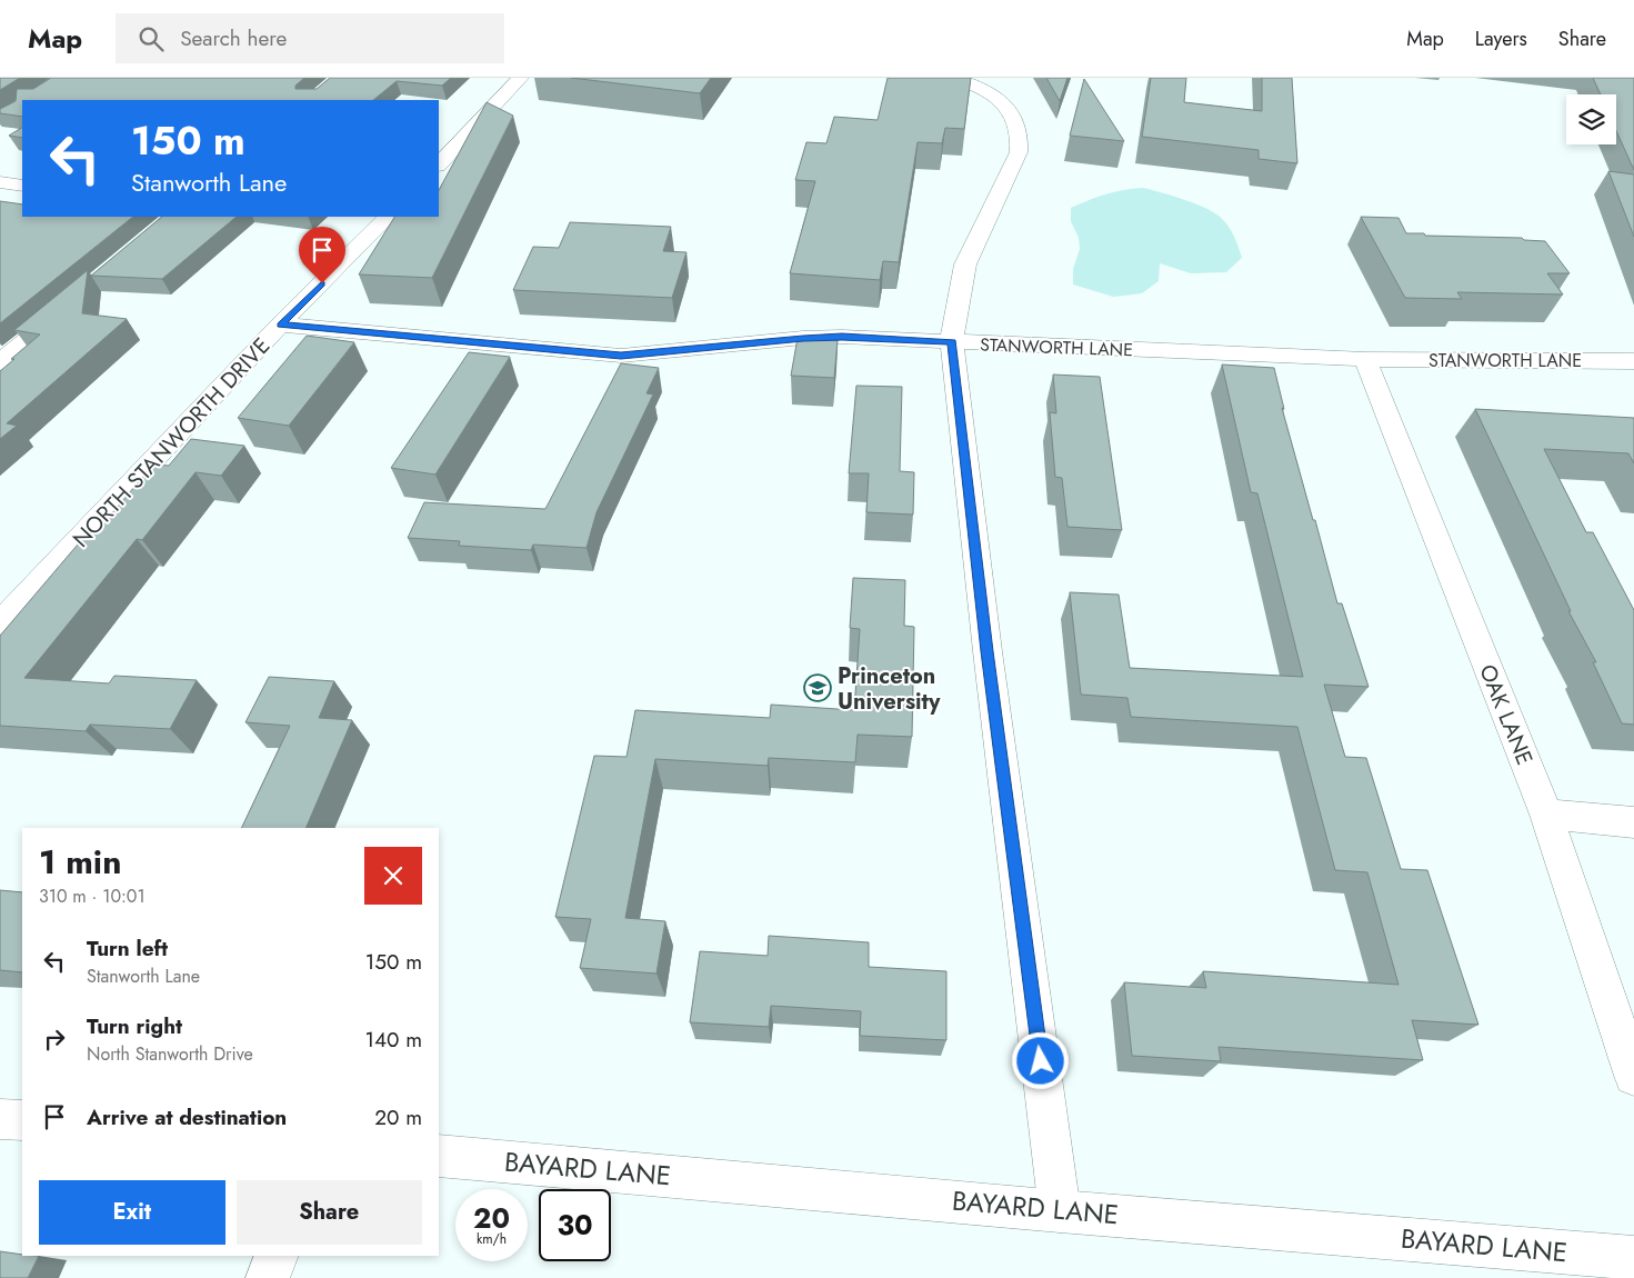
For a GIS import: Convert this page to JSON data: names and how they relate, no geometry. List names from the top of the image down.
{
  "streets": {
    "main road": [
      "STANWORTH LANE",
      "NORTH STANWORTH DRIVE",
      "OAK LANE",
      "BAYARD LANE"
    ]
  },
  "crossings": [
    ["STANWORTH LANE", "NORTH STANWORTH DRIVE"],
    ["STANWORTH LANE", "OAK LANE"]
  ],
  "places": {
    "school or university": ["Princeton University"]
  },
  "page": {
    "header": "Map",
    "search": "Search here",
    "nav": ["Map", "Layers", "Share"],
    "turn": ["150 m", "Stanworth Lane"],
    "heading": ["1 min", "310 m · 10:01"],
    "list": [
      {
        "name": "Turn left",
        "note": "Stanworth Lane",
        "value": "150 m"
      },
      {
        "name": "Turn right",
        "note": "North Stanworth Drive",
        "value": "140 m"
      },
      {
        "name": "Arrive at destination",
        "value": "20 m"
      }
    ],
    "buttons": ["Exit", "Share"],
    "speed": "20 km/h",
    "limit": "30"
  }
}
